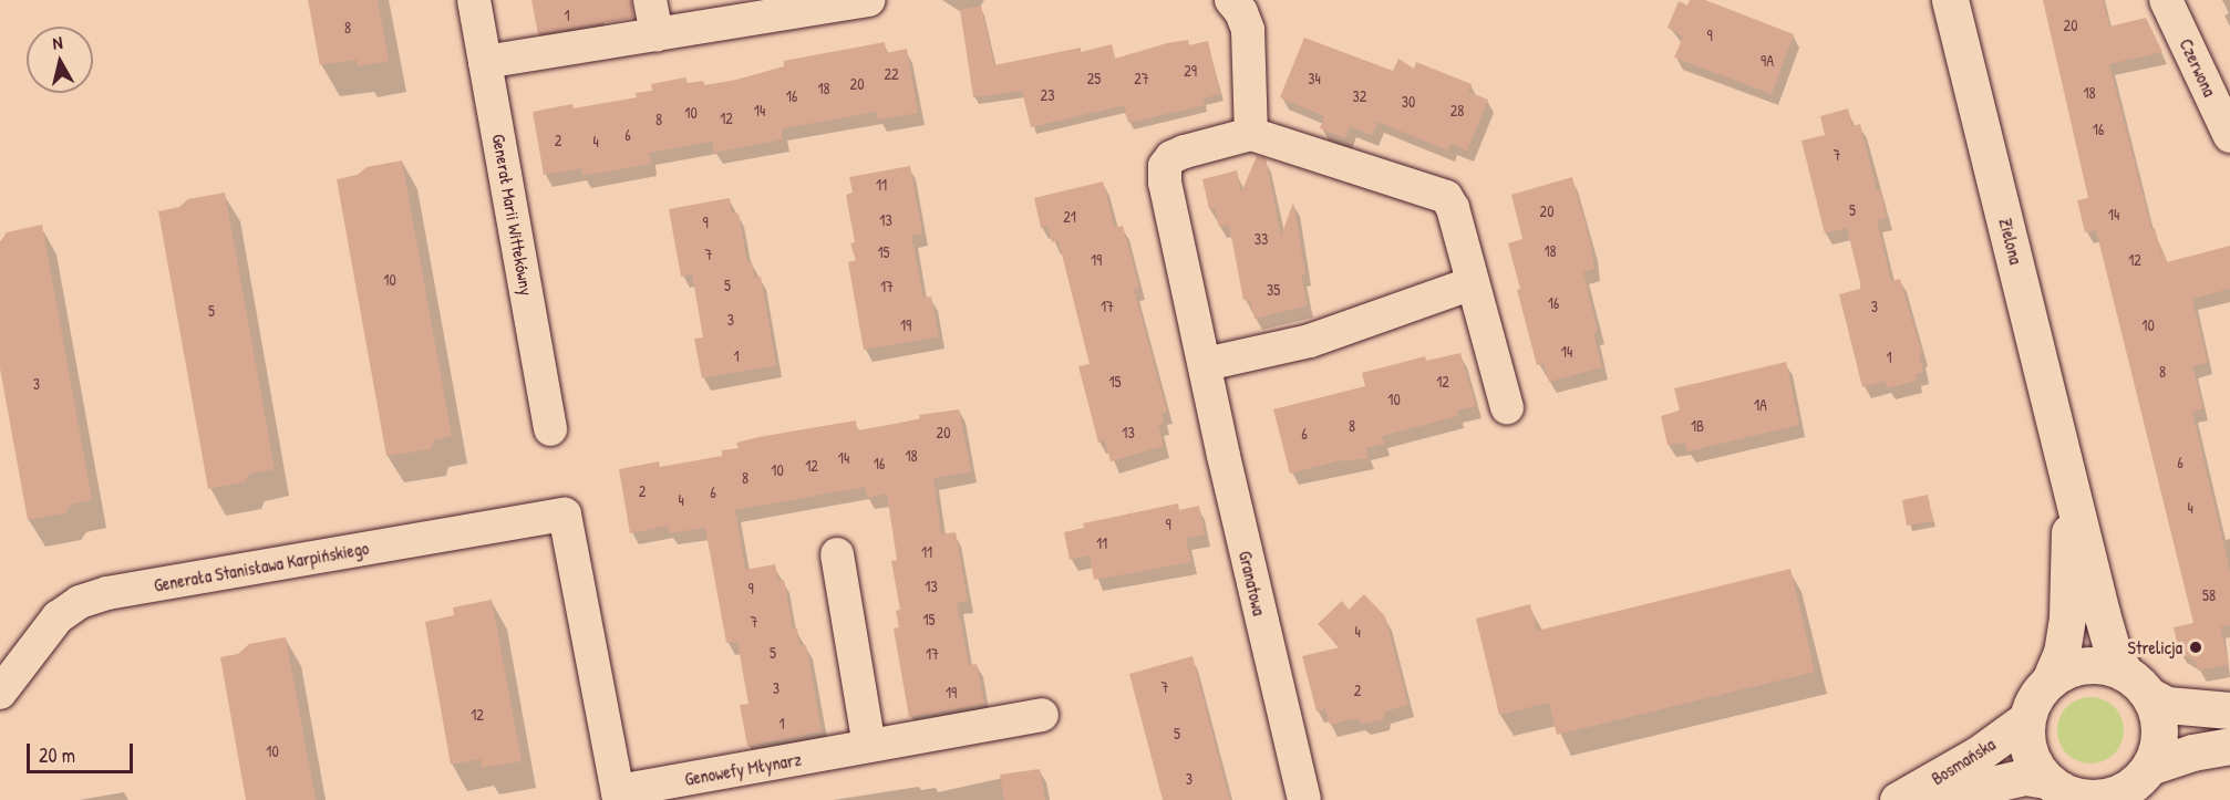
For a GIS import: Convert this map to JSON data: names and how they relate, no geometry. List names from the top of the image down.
{
  "streets": {
    "street": [
      "Czerwona",
      "Generał Marii Wittekówny",
      "Zielona",
      "Generała Stanisława Karpińskiego",
      "Granatowa",
      "Bosmańska",
      "Genowefy Młynarz"
    ]
  },
  "crossings": [
    ["Zielona", "Bosmańska"],
    ["Generała Stanisława Karpińskiego", "Genowefy Młynarz"]
  ],
  "places": ["Strelicja"],
  "house_numbers": [
    "1",
    "20",
    "8",
    "9",
    "9A",
    "29",
    "22",
    "25",
    "27",
    "34",
    "20",
    "18",
    "18",
    "23",
    "16",
    "32",
    "30",
    "14",
    "28",
    "10",
    "12",
    "8",
    "16",
    "6",
    "2",
    "4",
    "7",
    "11",
    "5",
    "20",
    "14",
    "21",
    "13",
    "9",
    "33",
    "18",
    "15",
    "7",
    "19",
    "12",
    "10",
    "5",
    "17",
    "35",
    "16",
    "17",
    "3",
    "5",
    "3",
    "19",
    "10",
    "14",
    "1",
    "1",
    "8",
    "15",
    "12",
    "3",
    "10",
    "1A",
    "8",
    "1B",
    "20",
    "13",
    "6",
    "18",
    "14",
    "6",
    "16",
    "12",
    "10",
    "8",
    "2",
    "6",
    "4",
    "4",
    "9",
    "11",
    "11",
    "13",
    "9",
    "58",
    "15",
    "7",
    "4",
    "5",
    "17",
    "7",
    "3",
    "2",
    "19",
    "12",
    "1",
    "5",
    "10",
    "3"
  ],
  "scale_bar": "20 m",
  "north": "top"
}
